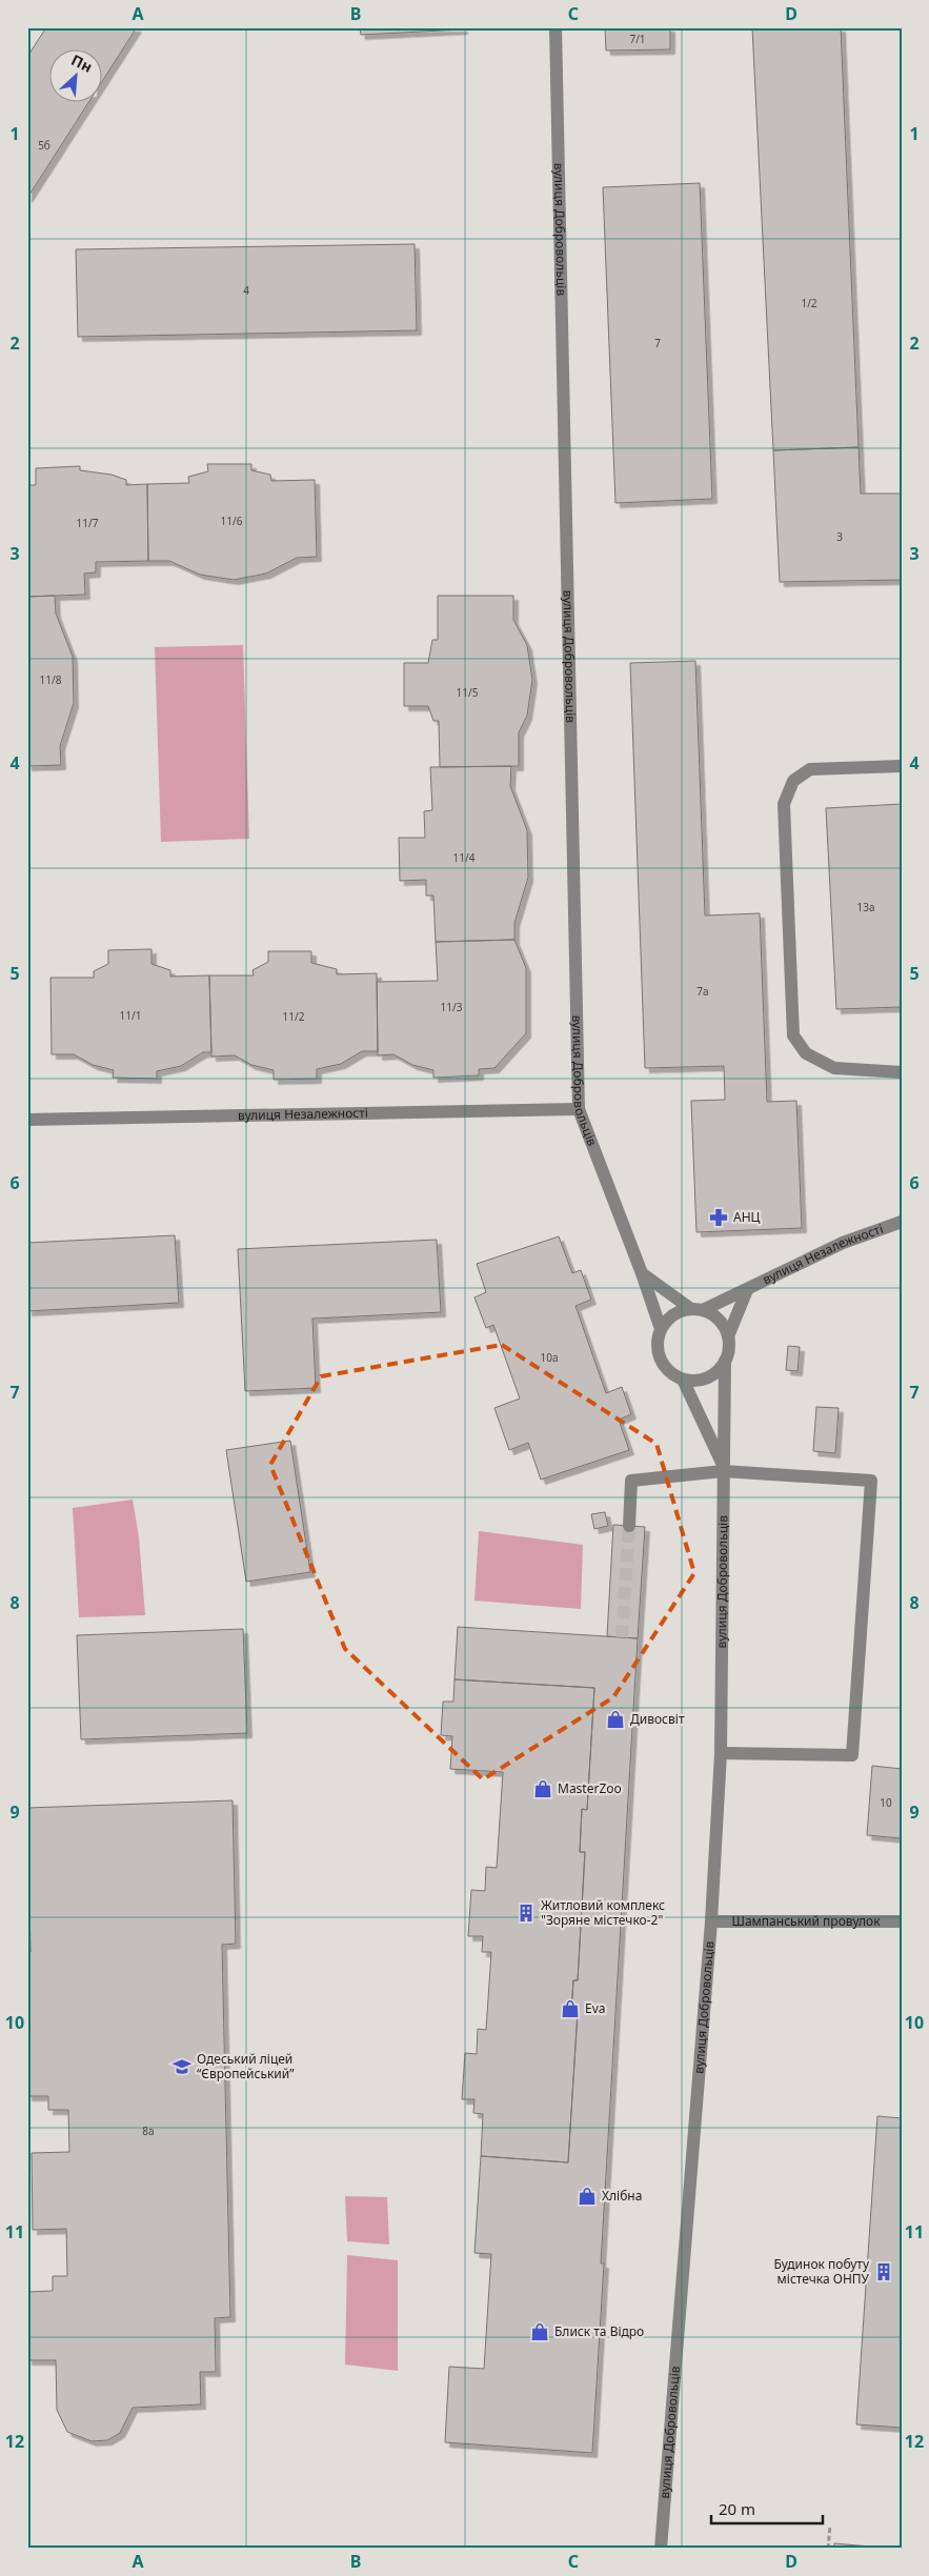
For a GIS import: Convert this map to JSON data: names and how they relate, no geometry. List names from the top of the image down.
{
  "streets": {
    "street": ["вулиця Добровольців", "вулиця Незалежності", "Шампанський провулок"]
  },
  "crossings": [
    ["вулиця Добровольців", "вулиця Незалежності"],
    ["вулиця Добровольців", "Шампанський провулок"]
  ],
  "places": {
    "pharmacy": ["АНЦ"],
    "shop": [
      "Дивосвіт",
      "MasterZoo",
      "Eva",
      "Хлібна",
      "Блиск та Відро"
    ],
    "building": ["Житловий комплекс \"Зоряне містечко-2\"", "Будинок побуту містечка ОНПУ"],
    "school or university": ["Одеський ліцей “Європейський”"]
  },
  "house_numbers": [
    "7/1",
    "5б",
    "4",
    "1/2",
    "7",
    "11/6",
    "11/7",
    "3",
    "11/8",
    "11/5",
    "11/4",
    "13а",
    "7а",
    "11/3",
    "11/1",
    "11/2",
    "10а",
    "10",
    "8а"
  ],
  "scale_bar": "20 m",
  "north": "top right",
  "grid": {
    "columns": [
      "A",
      "B",
      "C",
      "D"
    ],
    "rows": [
      "1",
      "2",
      "3",
      "4",
      "5",
      "6",
      "7",
      "8",
      "9",
      "10",
      "11",
      "12"
    ]
  }
}
